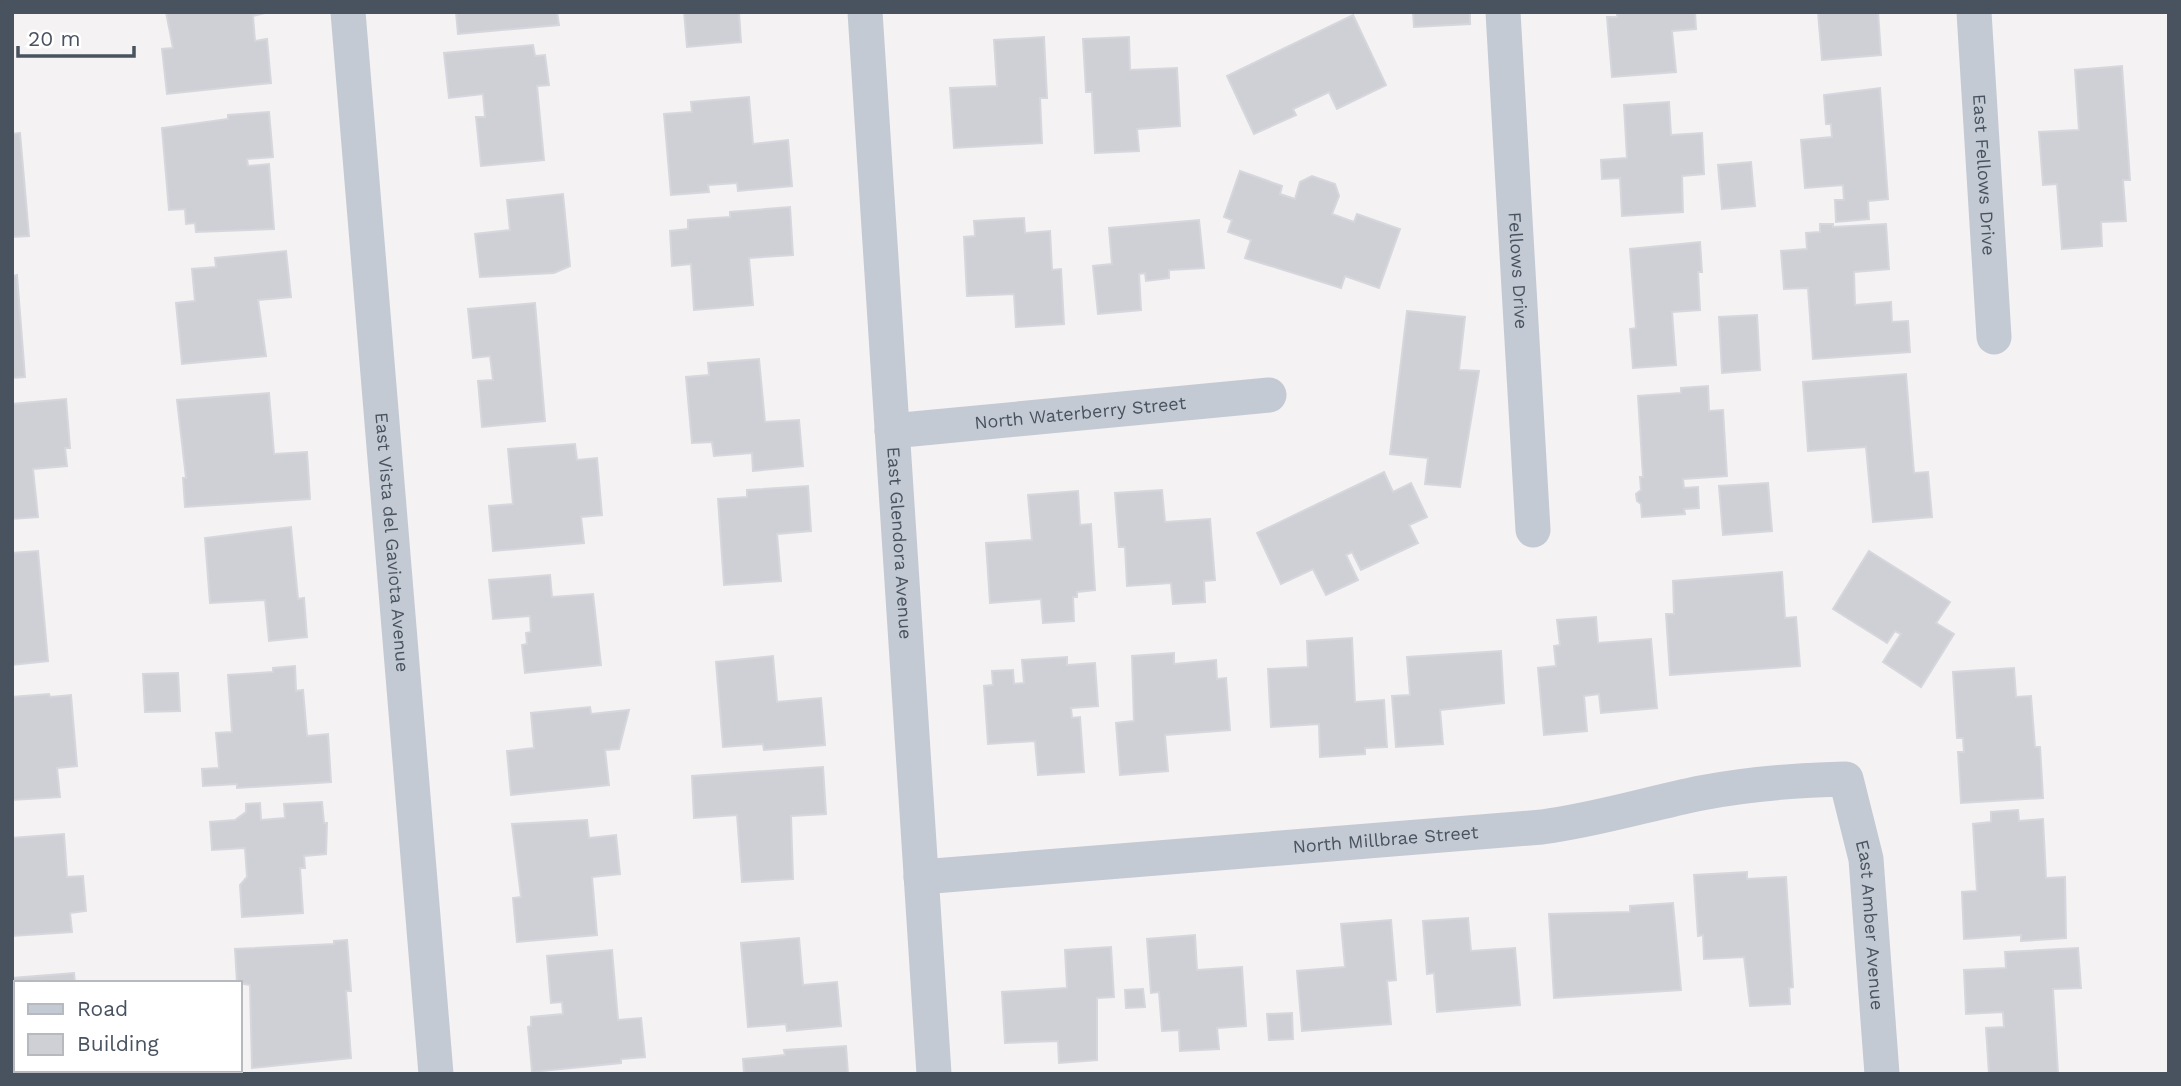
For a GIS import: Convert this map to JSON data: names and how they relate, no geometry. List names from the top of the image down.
{
  "streets": {
    "street": [
      "East Fellows Drive",
      "Fellows Drive",
      "North Waterberry Street",
      "East Vista del Gaviota Avenue",
      "East Glendora Avenue",
      "North Millbrae Street",
      "East Amber Avenue"
    ]
  },
  "crossings": [
    ["North Waterberry Street", "East Glendora Avenue"],
    ["East Glendora Avenue", "North Millbrae Street"],
    ["North Millbrae Street", "East Amber Avenue"]
  ],
  "legend": ["Road", "Building"],
  "scale_bar": "20 m"
}
